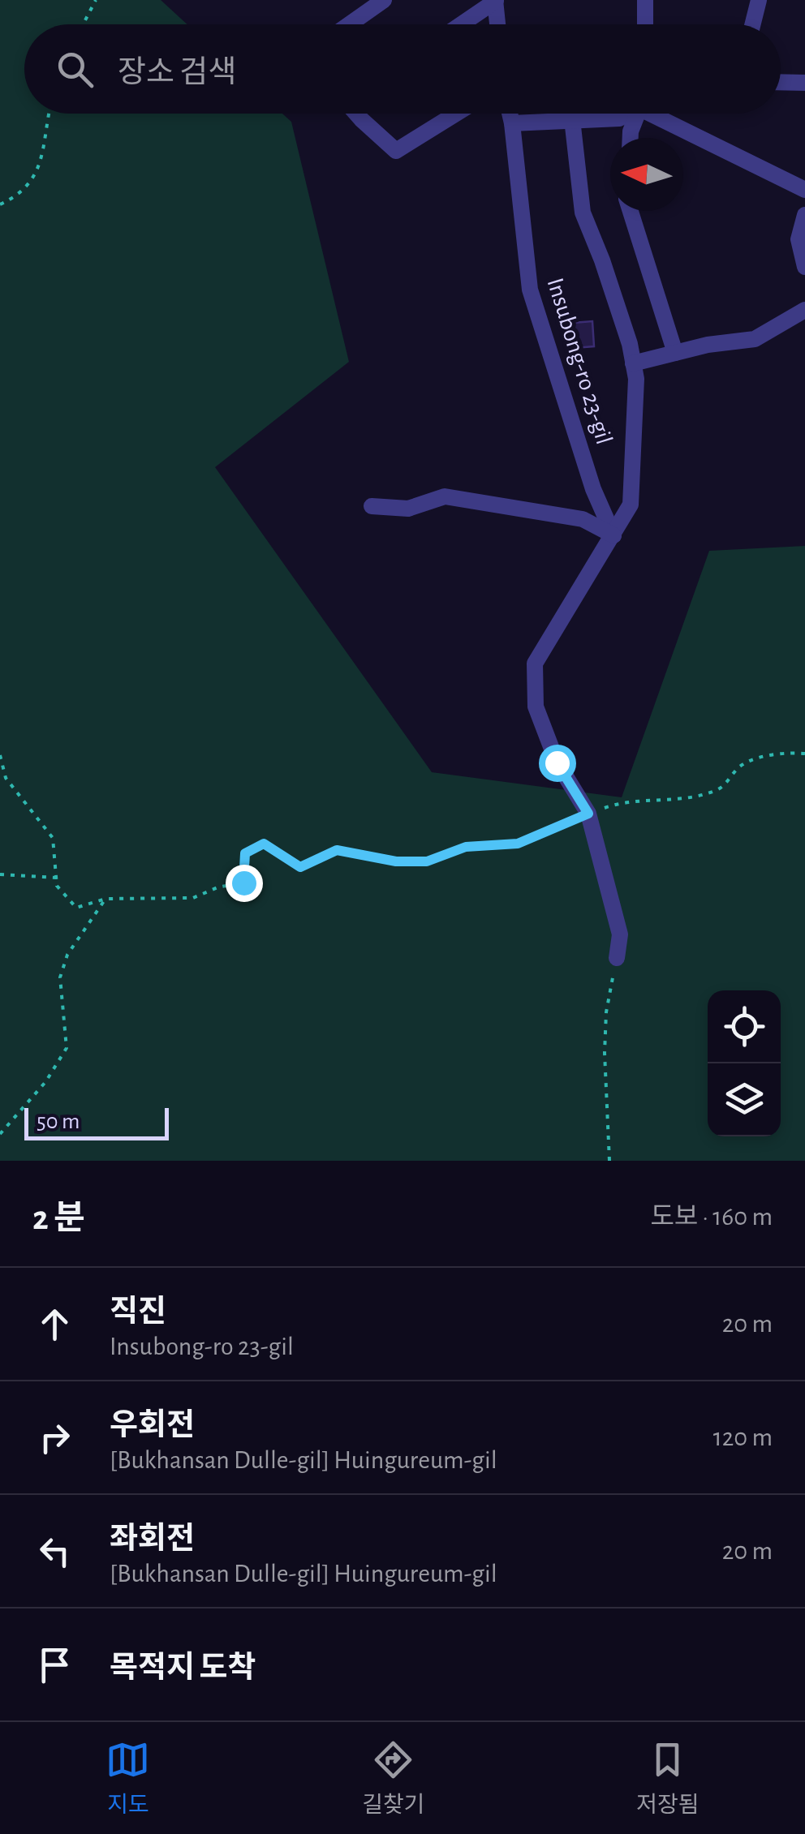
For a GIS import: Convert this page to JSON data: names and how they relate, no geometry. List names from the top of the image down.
{
  "streets": {
    "street": ["Insubong-ro 23-gil"]
  },
  "scale_bar": "50 m",
  "north": "left",
  "page": {
    "search": "장소 검색",
    "scale": "50 m",
    "heading": ["2 분", "도보 · 160 m"],
    "list": [
      ["직진", "Insubong-ro 23-gil", "20 m"],
      ["우회전", "[Bukhansan Dulle-gil] Huingureum-gil", "120 m"],
      ["좌회전", "[Bukhansan Dulle-gil] Huingureum-gil", "20 m"],
      "목적지 도착"
    ],
    "nav": ["지도", "길찾기", "저장됨"]
  }
}
